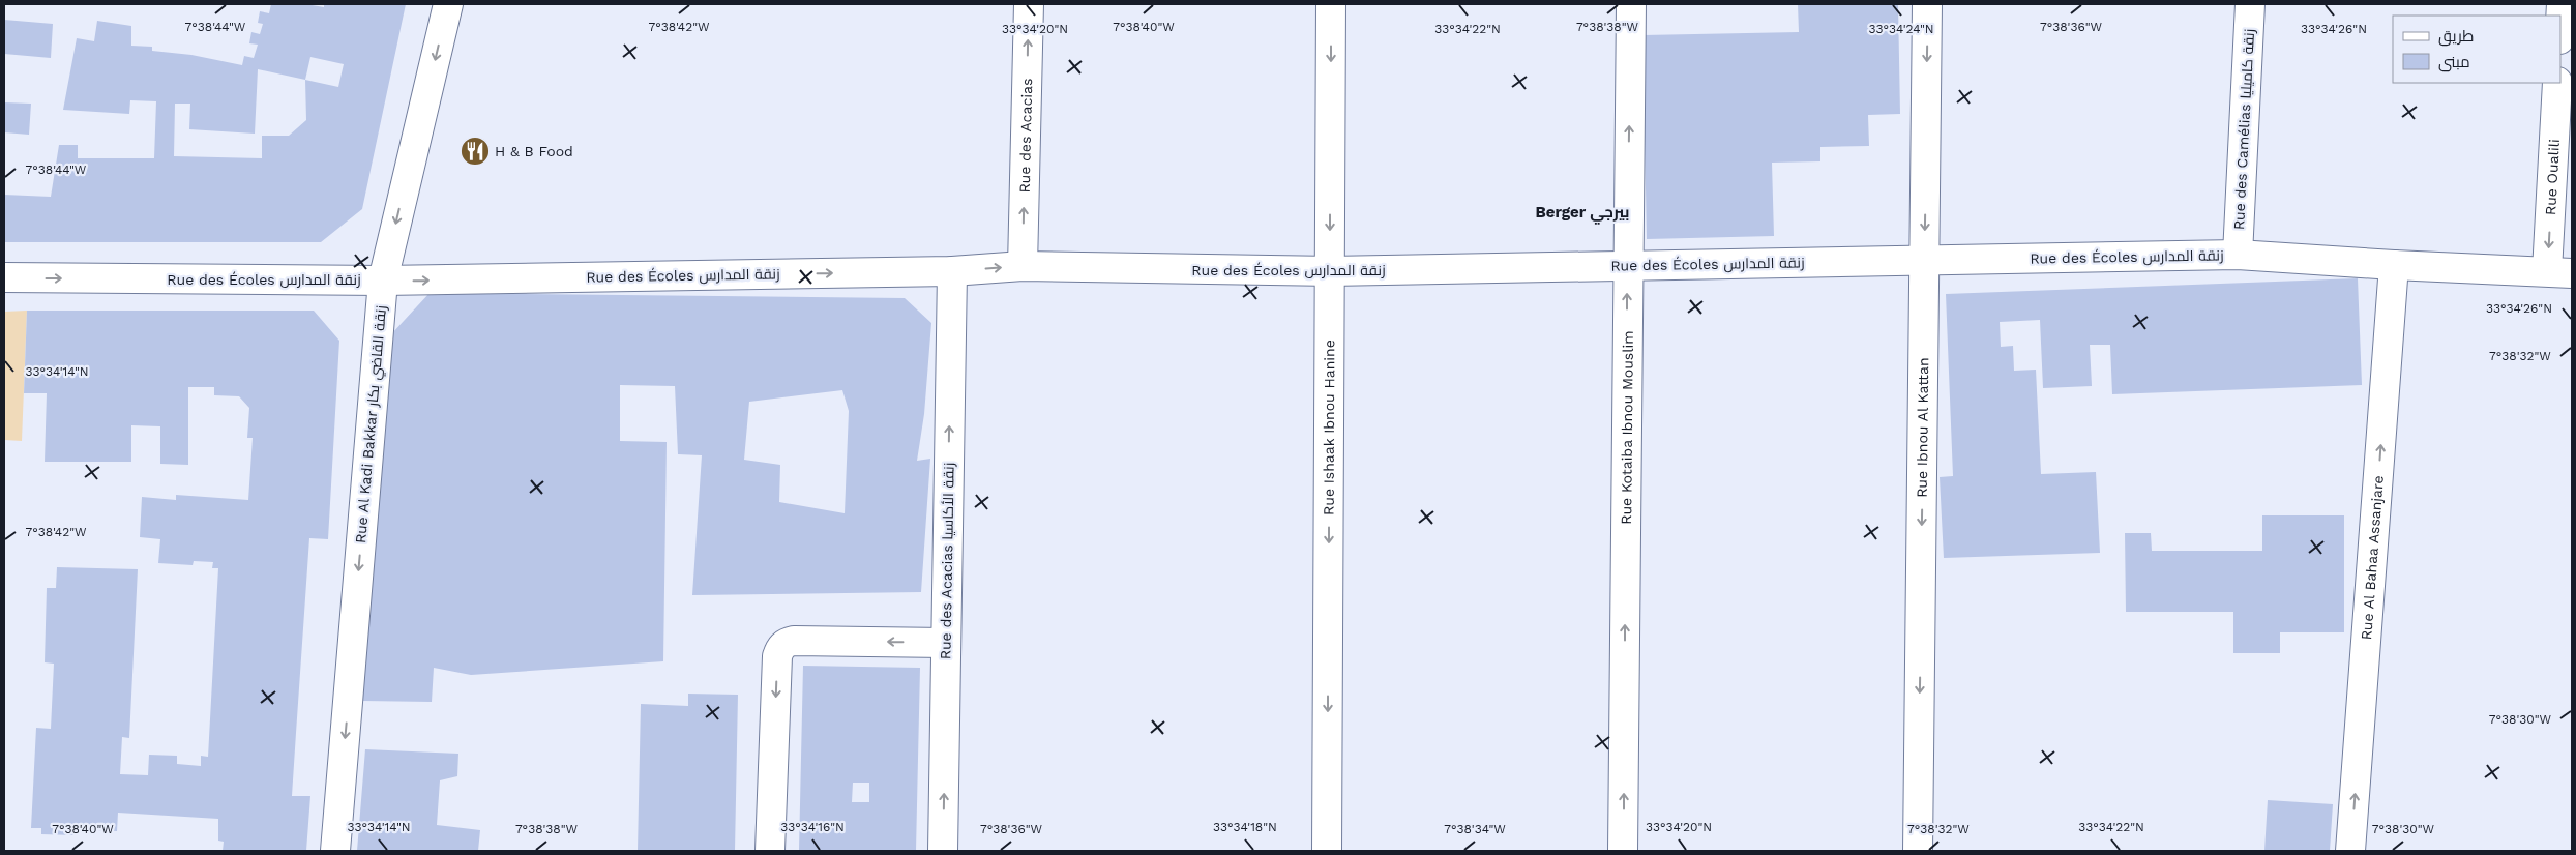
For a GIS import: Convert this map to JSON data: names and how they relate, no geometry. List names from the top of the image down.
{
  "streets": {
    "street": [
      "Rue des Camélias زنقة كاميليا",
      "Rue des Acacias",
      "Rue Oualili",
      "Rue des Écoles زنقة المدارس",
      "Rue Al Kadi Bakkar زنقة القاضي بكار",
      "Rue Ishaak Ibnou Hanine",
      "Rue Kotaiba Ibnou Mouslim",
      "Rue Ibnou Al Kattan",
      "Rue Al Bahaa Assanjare",
      "Rue des Acacias زنقة الأكاسيا"
    ]
  },
  "crossings": [
    ["Rue des Camélias زنقة كاميليا", "Rue des Écoles زنقة المدارس"],
    ["Rue des Acacias", "Rue des Écoles زنقة المدارس"],
    ["Rue Oualili", "Rue des Écoles زنقة المدارس"],
    ["Rue des Écoles زنقة المدارس", "Rue Al Kadi Bakkar زنقة القاضي بكار"],
    ["Rue des Écoles زنقة المدارس", "Rue Ishaak Ibnou Hanine"],
    ["Rue des Écoles زنقة المدارس", "Rue Kotaiba Ibnou Mouslim"],
    ["Rue des Écoles زنقة المدارس", "Rue Ibnou Al Kattan"],
    ["Rue des Écoles زنقة المدارس", "Rue Al Bahaa Assanjare"],
    ["Rue des Écoles زنقة المدارس", "Rue des Acacias زنقة الأكاسيا"]
  ],
  "one_way": [
    "Rue des Acacias",
    "Rue Oualili",
    "Rue des Écoles زنقة المدارس",
    "Rue Al Kadi Bakkar زنقة القاضي بكار",
    "Rue Ishaak Ibnou Hanine",
    "Rue Kotaiba Ibnou Mouslim",
    "Rue Ibnou Al Kattan",
    "Rue Al Bahaa Assanjare",
    "Rue des Acacias زنقة الأكاسيا"
  ],
  "districts": ["Berger بيرجي"],
  "places": {
    "restaurant": ["H & B Food"]
  },
  "legend": ["طريق", "مبنى"],
  "coordinates": [
    "7°38'44\"W",
    "7°38'42\"W",
    "7°38'40\"W",
    "7°38'38\"W",
    "7°38'36\"W",
    "33°34'20\"N",
    "33°34'22\"N",
    "33°34'24\"N",
    "33°34'26\"N",
    "7°38'32\"W",
    "33°34'14\"N",
    "7°38'30\"W",
    "33°34'16\"N",
    "33°34'18\"N",
    "7°38'34\"W"
  ]
}
